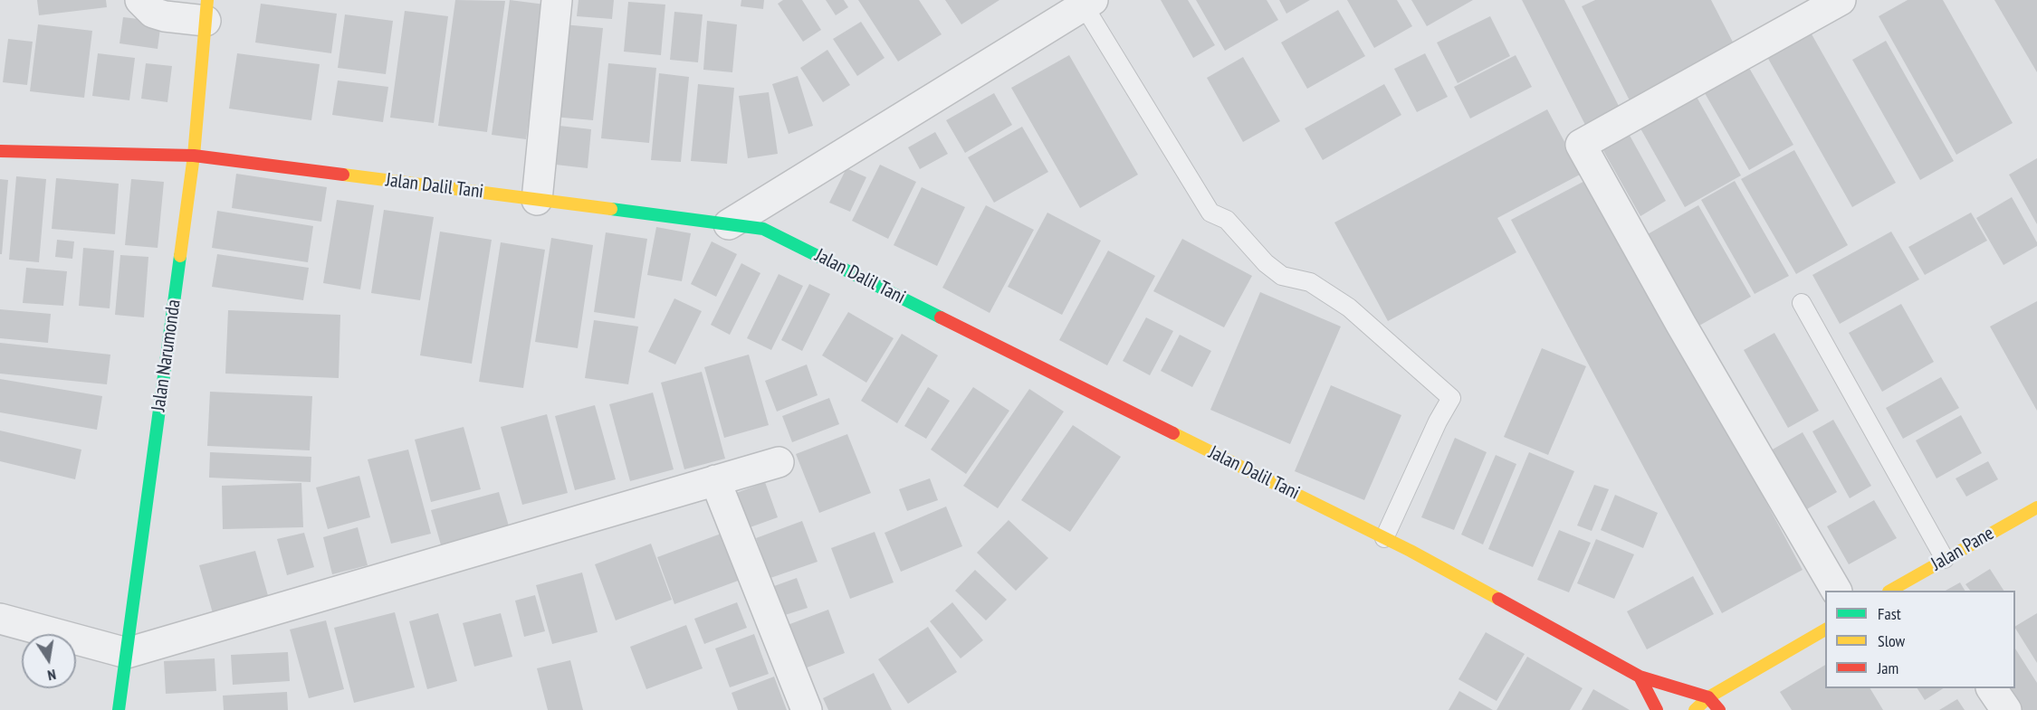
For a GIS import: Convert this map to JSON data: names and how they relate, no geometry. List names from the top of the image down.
{
  "streets": {
    "street": ["Jalan Dalil Tani", "Jalan Narumonda", "Jalan Pane"]
  },
  "crossings": [
    ["Jalan Dalil Tani", "Jalan Narumonda"]
  ],
  "legend": ["Fast", "Slow", "Jam"],
  "north": "bottom"
}
